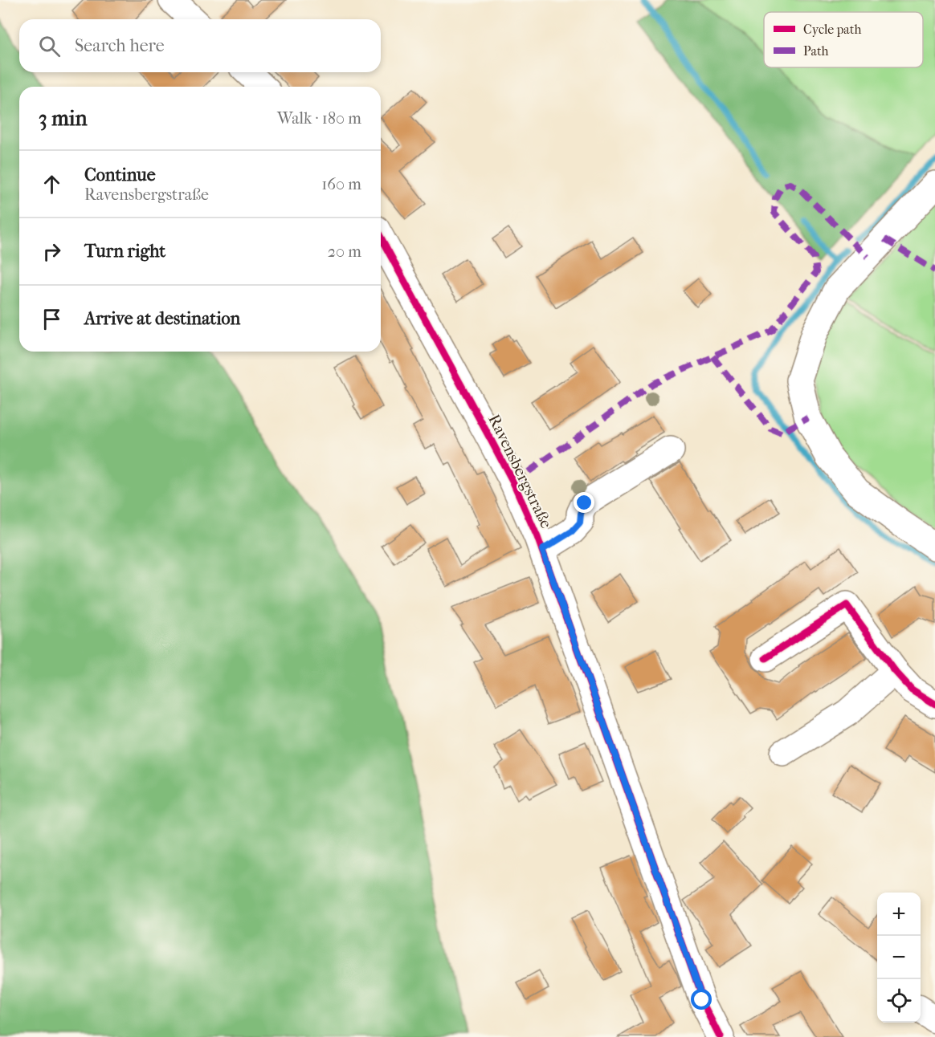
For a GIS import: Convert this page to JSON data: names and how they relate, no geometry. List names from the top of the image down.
{
  "streets": {
    "street": ["Ravensbergstraße"]
  },
  "legend": ["Cycle path", "Path"],
  "page": {
    "search": "Search here",
    "heading": ["3 min", "Walk · 180 m"],
    "list": [
      ["Continue", "Ravensbergstraße", "160 m"],
      ["Turn right", "20 m"],
      "Arrive at destination"
    ],
    "map_buttons": ["+", "−"]
  }
}
